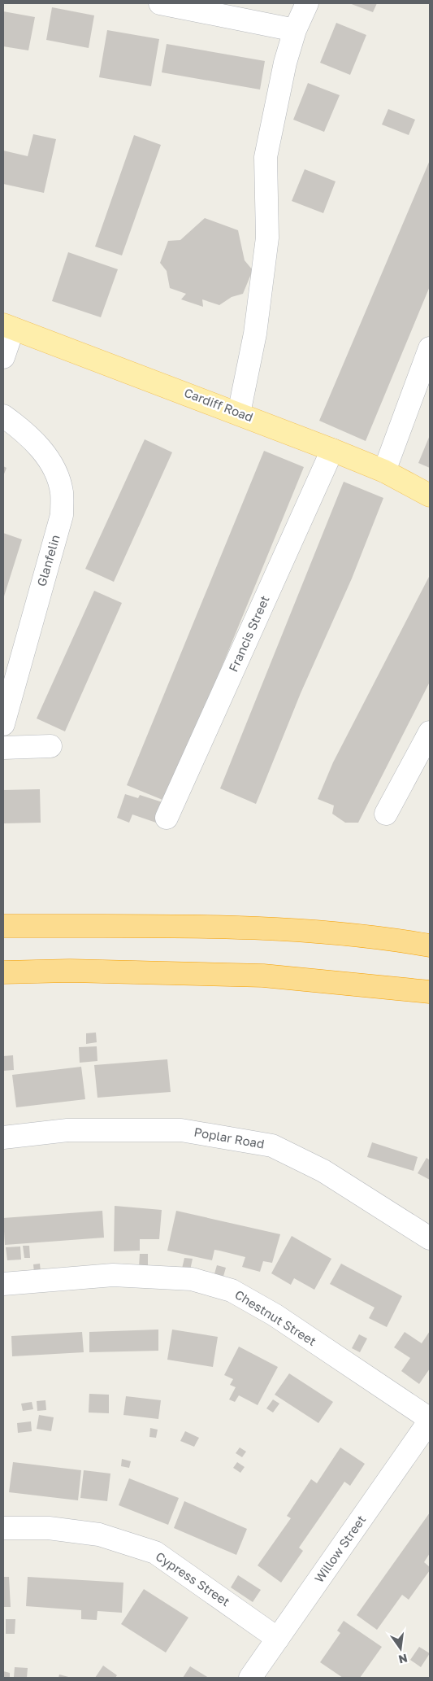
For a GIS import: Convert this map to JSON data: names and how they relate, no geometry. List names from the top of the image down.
{
  "streets": {
    "main road": ["Cardiff Road"],
    "street": [
      "Glanfelin",
      "Francis Street",
      "Poplar Road",
      "Chestnut Street",
      "Willow Street",
      "Cypress Street"
    ]
  },
  "crossings": [
    ["Cardiff Road", "Francis Street"],
    ["Chestnut Street", "Willow Street"],
    ["Willow Street", "Cypress Street"]
  ],
  "north": "bottom"
}
